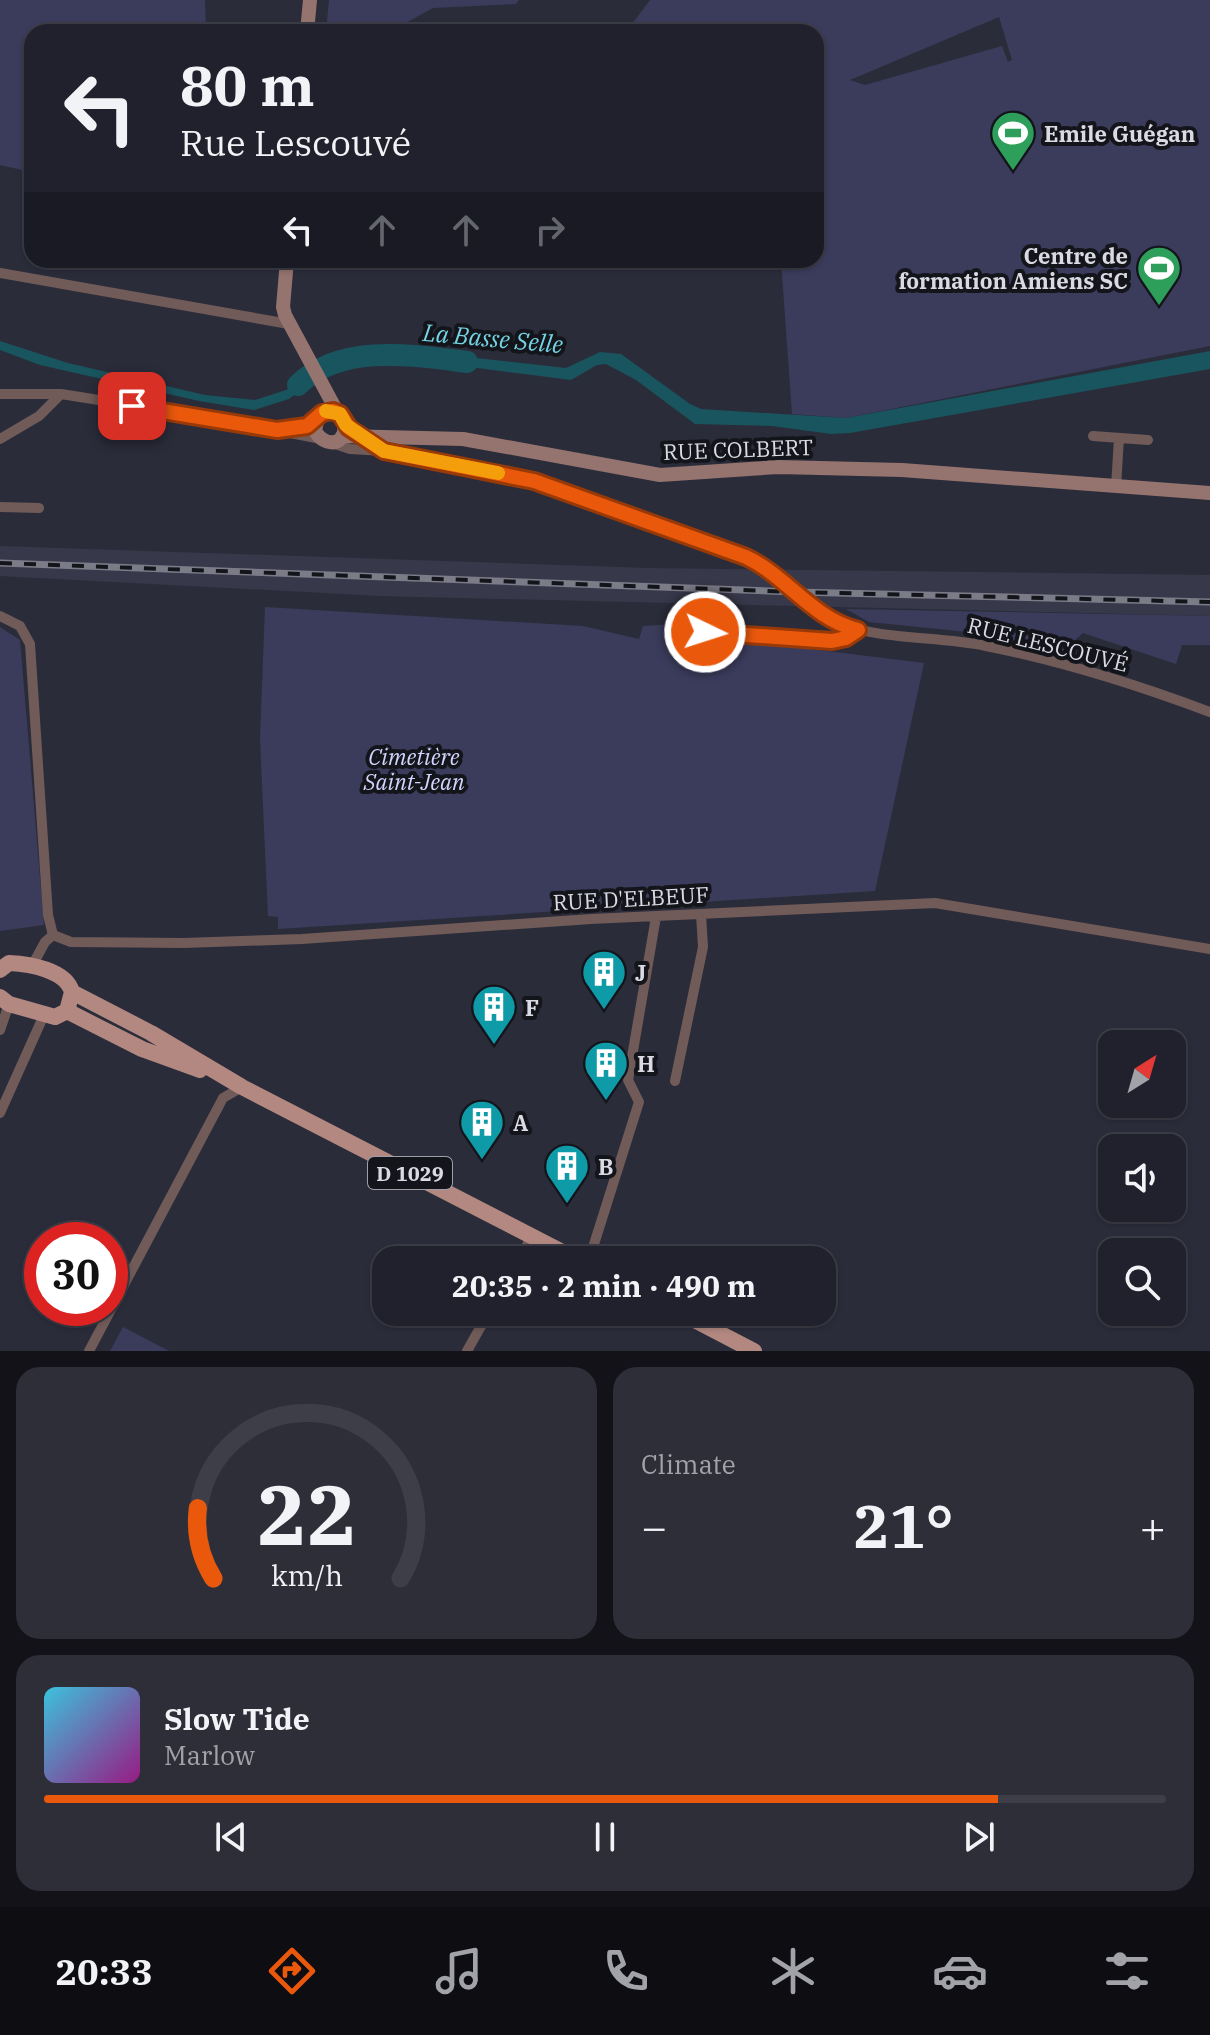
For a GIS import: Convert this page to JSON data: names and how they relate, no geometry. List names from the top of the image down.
{
  "streets": {
    "main road": ["D 1029"],
    "street": ["RUE COLBERT", "RUE LESCOUVÉ", "RUE D'ELBEUF"]
  },
  "crossings": [
    ["RUE COLBERT", "RUE LESCOUVÉ"]
  ],
  "water": ["La Basse Selle"],
  "parks": ["Cimetière Saint-Jean"],
  "places": {
    "sports": ["Emile Guégan", "Centre de formation Amiens SC"],
    "building": [
      "J",
      "F",
      "H",
      "A",
      "B"
    ]
  },
  "north": "top right",
  "page": {
    "turn": ["80 m", "Rue Lescouvé"],
    "limit": "30",
    "trip": "20:35 · 2 min · 490 m",
    "tile": "Climate",
    "heat": ["−", "21°", "+"],
    "song": ["Slow Tide", "Marlow"],
    "tabs": "20:33",
    "gauge": ["22", "km/h"]
  }
}
